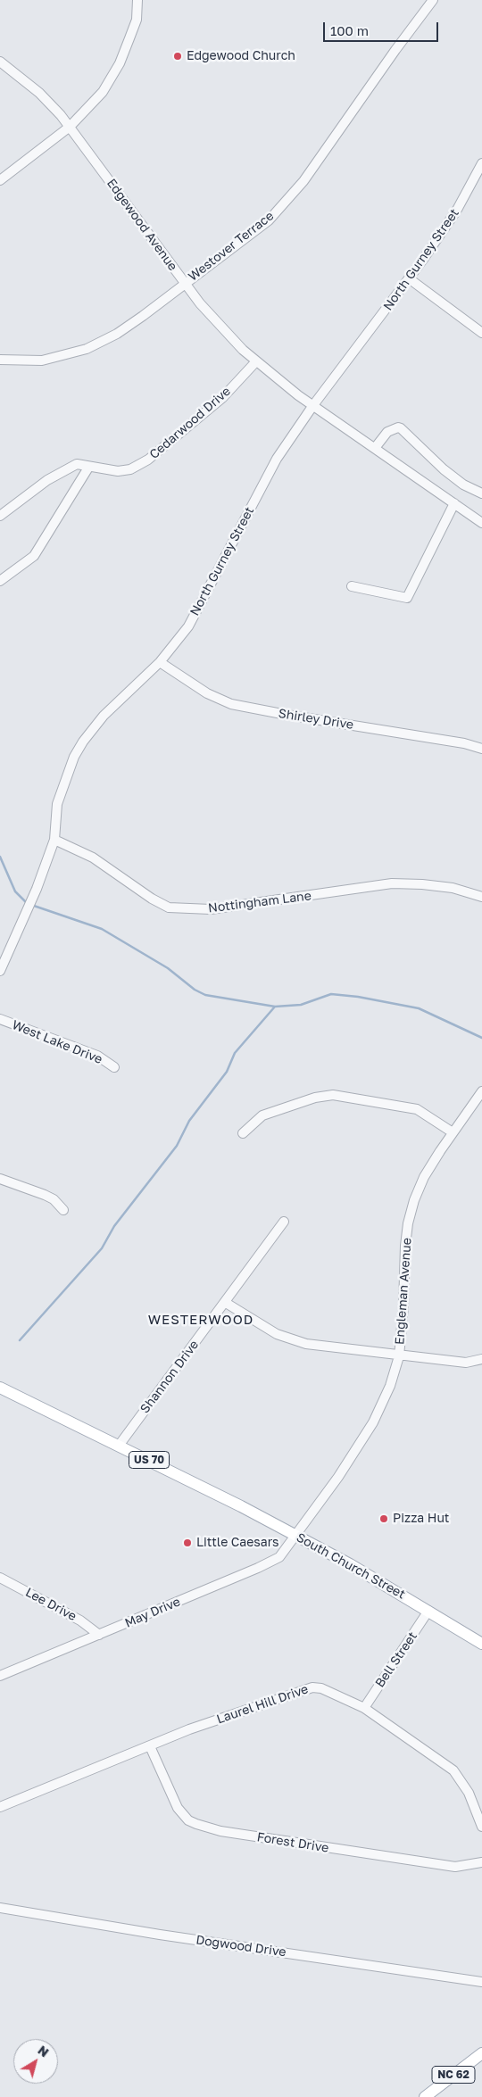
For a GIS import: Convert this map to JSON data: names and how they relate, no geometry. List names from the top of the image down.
{
  "streets": {
    "main road": ["US 70", "South Church Street", "NC 62"],
    "street": [
      "Edgewood Avenue",
      "Westover Terrace",
      "North Gurney Street",
      "Cedarwood Drive",
      "Shirley Drive",
      "Nottingham Lane",
      "West Lake Drive",
      "Engleman Avenue",
      "Shannon Drive",
      "Lee Drive",
      "May Drive",
      "Bell Street",
      "Laurel Hill Drive",
      "Forest Drive",
      "Dogwood Drive"
    ]
  },
  "crossings": [
    ["Edgewood Avenue", "Westover Terrace"],
    ["Edgewood Avenue", "North Gurney Street"],
    ["Edgewood Avenue", "Cedarwood Drive"],
    ["North Gurney Street", "Shirley Drive"],
    ["North Gurney Street", "Nottingham Lane"],
    ["Engleman Avenue", "South Church Street"],
    ["Engleman Avenue", "May Drive"],
    ["Shannon Drive", "South Church Street"],
    ["South Church Street", "May Drive"],
    ["South Church Street", "Bell Street"],
    ["Lee Drive", "May Drive"],
    ["Bell Street", "Laurel Hill Drive"],
    ["Laurel Hill Drive", "Forest Drive"]
  ],
  "districts": ["WESTERWOOD"],
  "places": ["Edgewood Church", "Pizza Hut", "Little Caesars"],
  "scale_bar": "100 m",
  "north": "top right"
}
